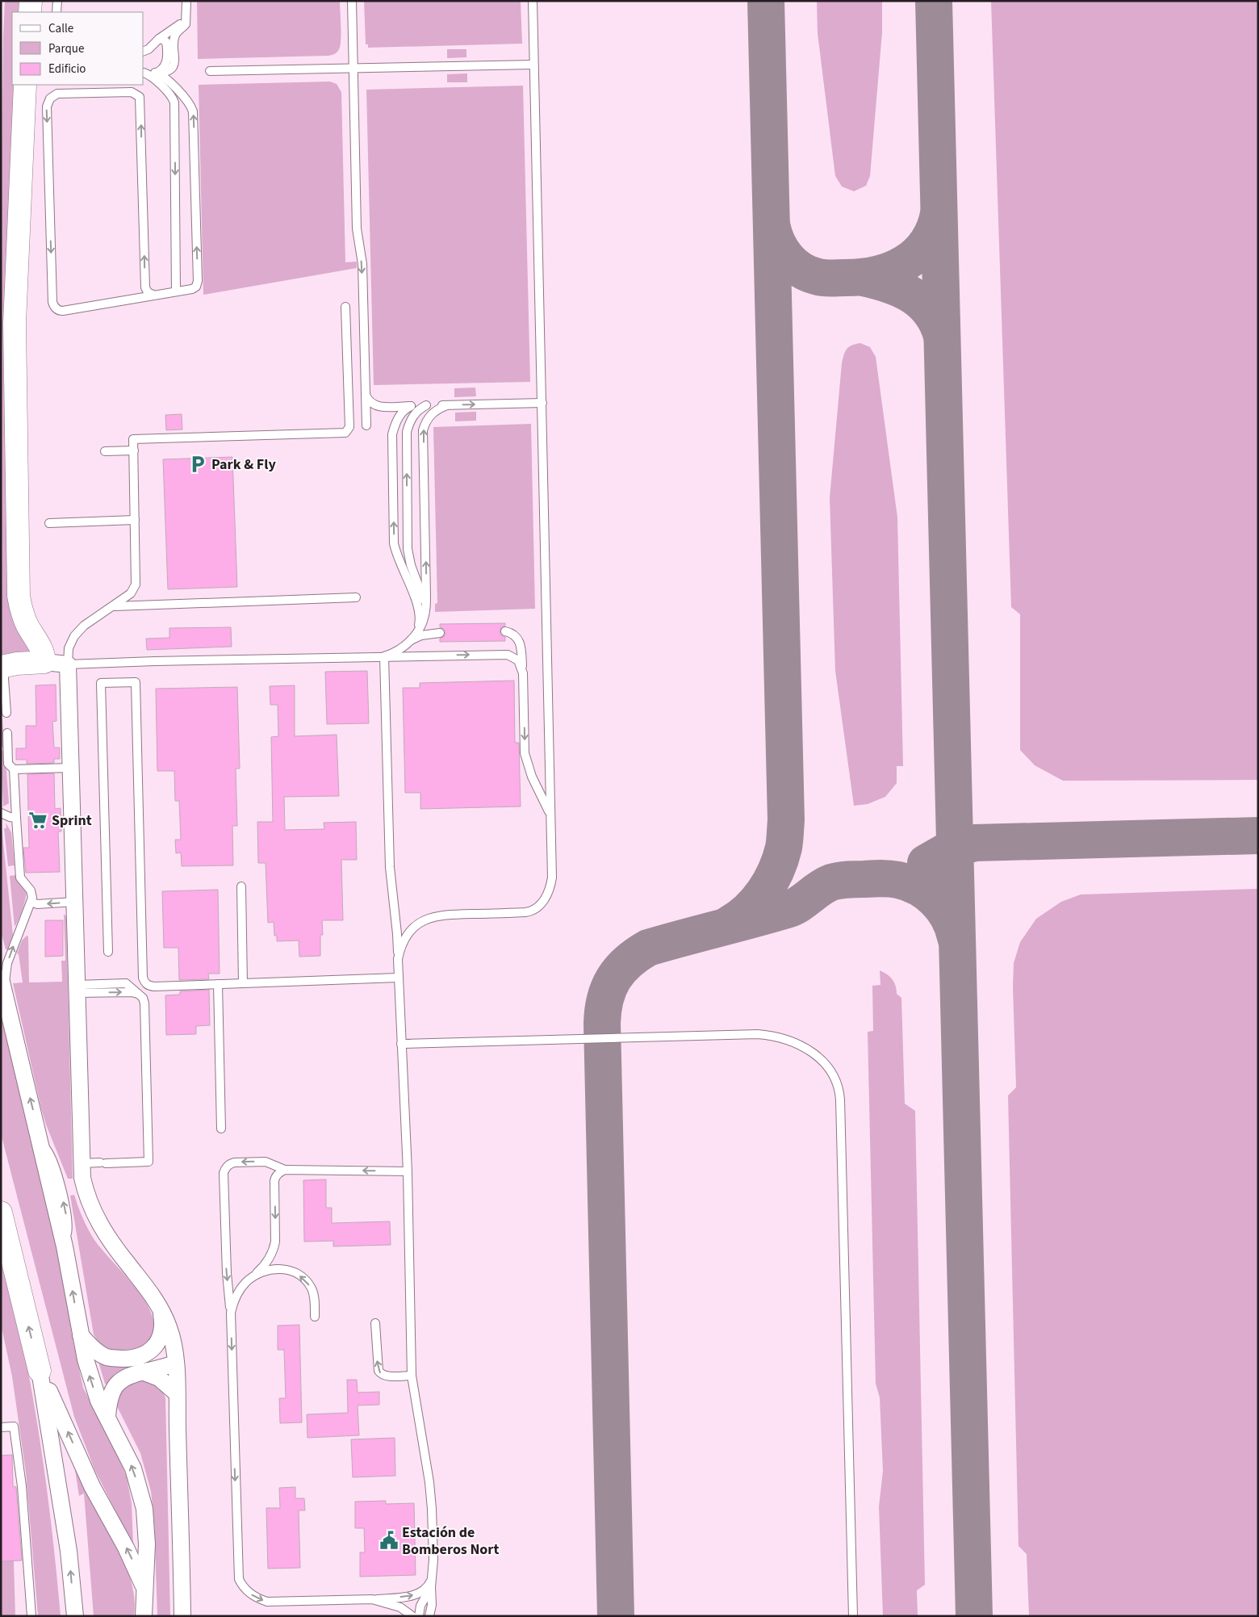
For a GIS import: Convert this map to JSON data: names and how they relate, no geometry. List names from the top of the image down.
{
  "places": {
    "parking": ["Park & Fly"],
    "supermarket": ["Sprint"],
    "public building": ["Estación de Bomberos Nort"]
  },
  "legend": ["Calle", "Parque", "Edificio"]
}
